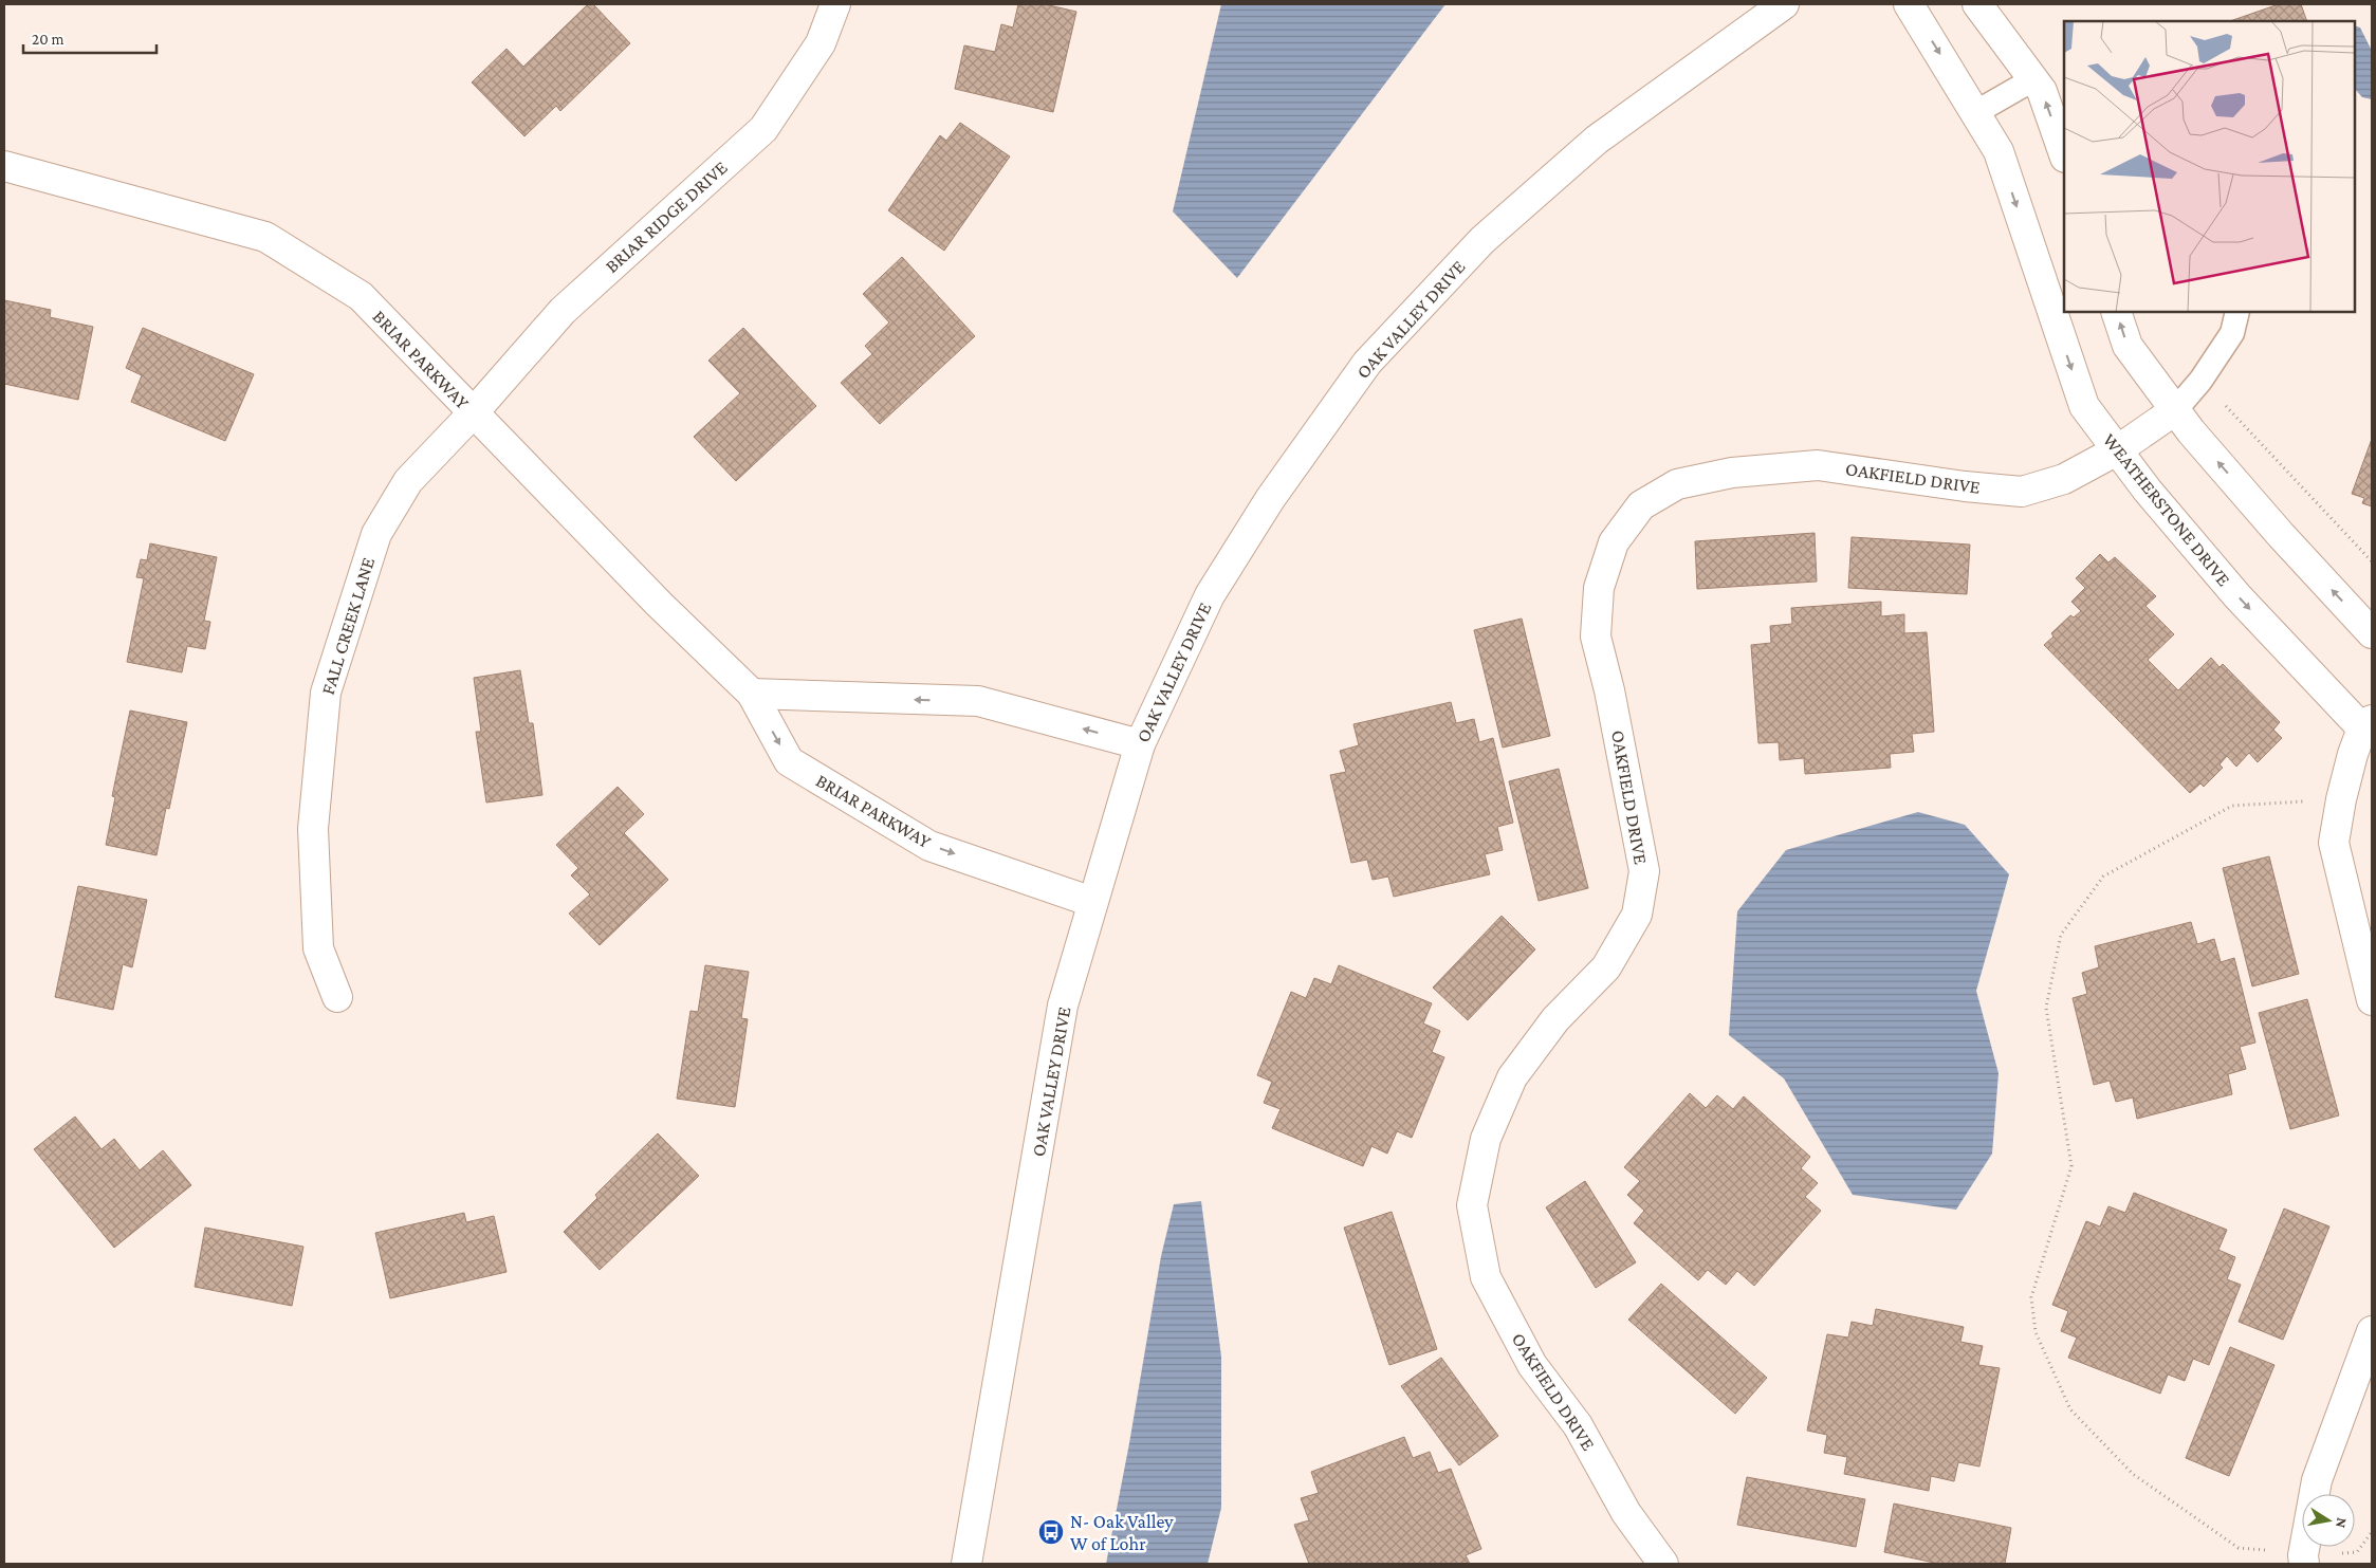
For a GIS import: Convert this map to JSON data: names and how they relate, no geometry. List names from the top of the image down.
{
  "streets": {
    "street": [
      "BRIAR RIDGE DRIVE",
      "OAK VALLEY DRIVE",
      "BRIAR PARKWAY",
      "OAKFIELD DRIVE",
      "WEATHERSTONE DRIVE",
      "FALL CREEK LANE"
    ]
  },
  "crossings": [
    ["BRIAR RIDGE DRIVE", "BRIAR PARKWAY"],
    ["BRIAR RIDGE DRIVE", "FALL CREEK LANE"],
    ["OAK VALLEY DRIVE", "BRIAR PARKWAY"],
    ["BRIAR PARKWAY", "FALL CREEK LANE"],
    ["OAKFIELD DRIVE", "WEATHERSTONE DRIVE"]
  ],
  "places": {
    "bus stop": ["N- Oak Valley W of Lohr"]
  },
  "scale_bar": "20 m",
  "north": "right"
}
